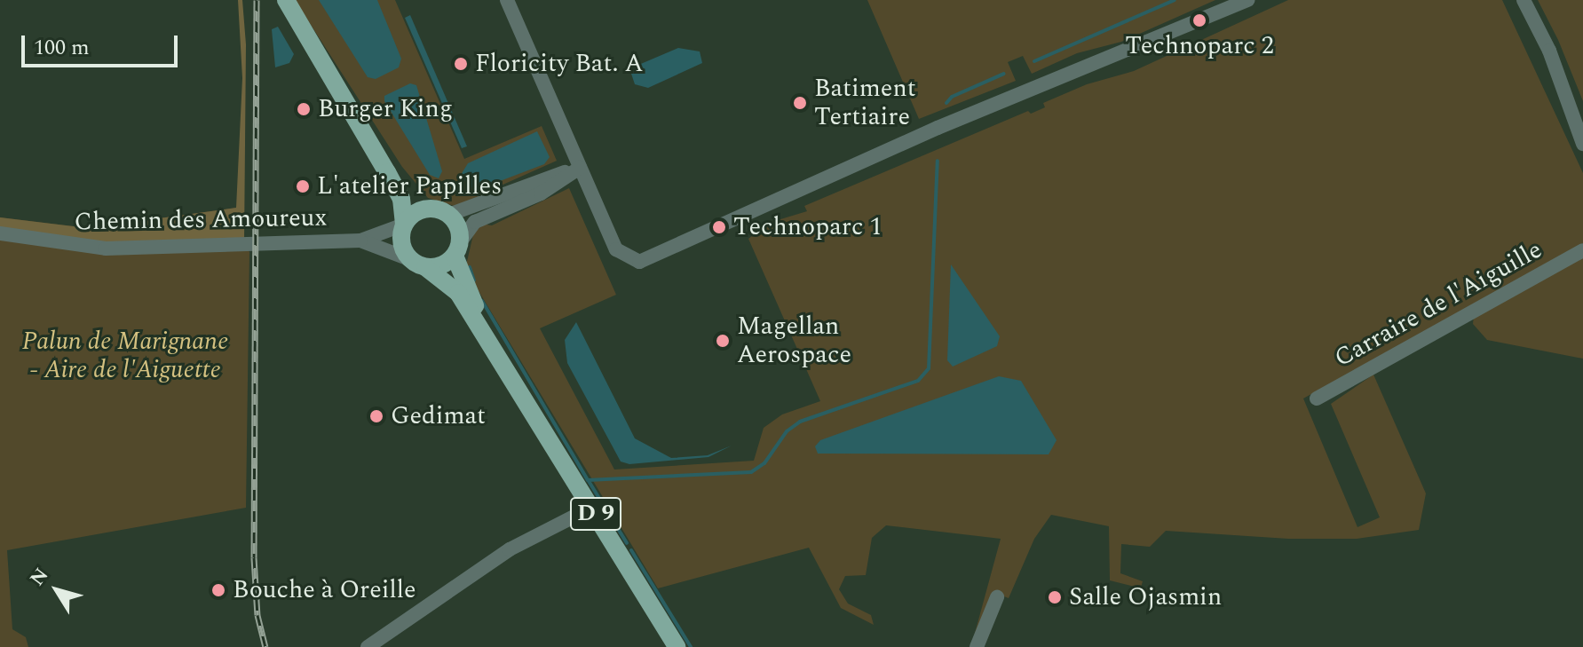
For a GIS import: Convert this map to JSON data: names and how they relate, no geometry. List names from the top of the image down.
{
  "streets": {
    "main road": ["D 9"],
    "street": ["Chemin des Amoureux", "Carraire de l'Aiguille"]
  },
  "crossings": [
    ["Chemin des Amoureux", "D 9"]
  ],
  "parks": ["Palun de Marignane - Aire de l'Aiguette"],
  "places": [
    "Technoparc 2",
    "Floricity Bat. A",
    "Batiment Tertiaire",
    "Burger King",
    "L'atelier Papilles",
    "Technoparc 1",
    "Magellan Aerospace",
    "Gedimat",
    "Bouche à Oreille",
    "Salle Ojasmin"
  ],
  "scale_bar": "100 m",
  "north": "top left"
}
